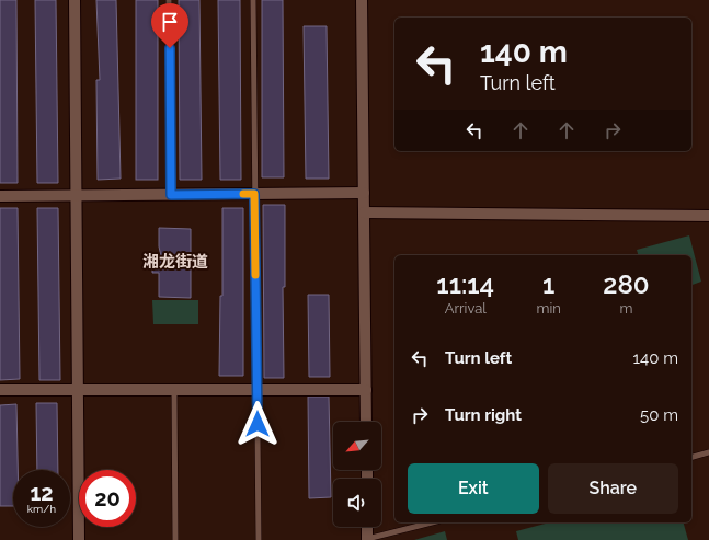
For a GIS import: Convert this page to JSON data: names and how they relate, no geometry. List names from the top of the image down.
{
  "districts": ["湘龙街道"],
  "north": "bottom left",
  "page": {
    "turn": ["140 m", "Turn left"],
    "eta": [
      "11:14",
      "Arrival",
      "1",
      "min",
      "280",
      "m"
    ],
    "list": [
      {
        "name": "Turn left",
        "value": "140 m"
      },
      {
        "name": "Turn right",
        "value": "50 m"
      }
    ],
    "buttons": ["Exit", "Share"],
    "speed": "12 km/h",
    "limit": "20"
  }
}
